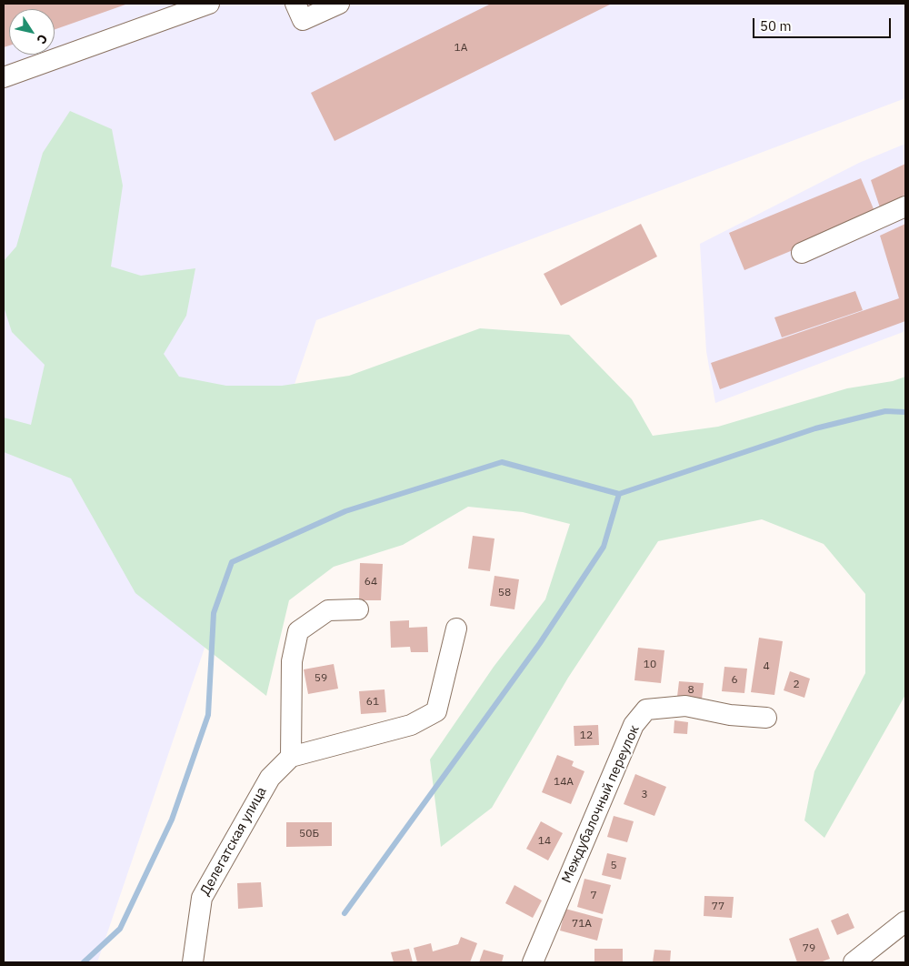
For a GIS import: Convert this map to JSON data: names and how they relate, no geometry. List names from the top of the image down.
{
  "streets": {
    "street": ["Междубалочный переулок", "Делегатская улица"]
  },
  "house_numbers": [
    "1А",
    "64",
    "58",
    "10",
    "4",
    "59",
    "6",
    "2",
    "8",
    "61",
    "12",
    "14А",
    "3",
    "50Б",
    "14",
    "5",
    "7",
    "77",
    "71А",
    "79"
  ],
  "scale_bar": "50 m",
  "north": "bottom right"
}
